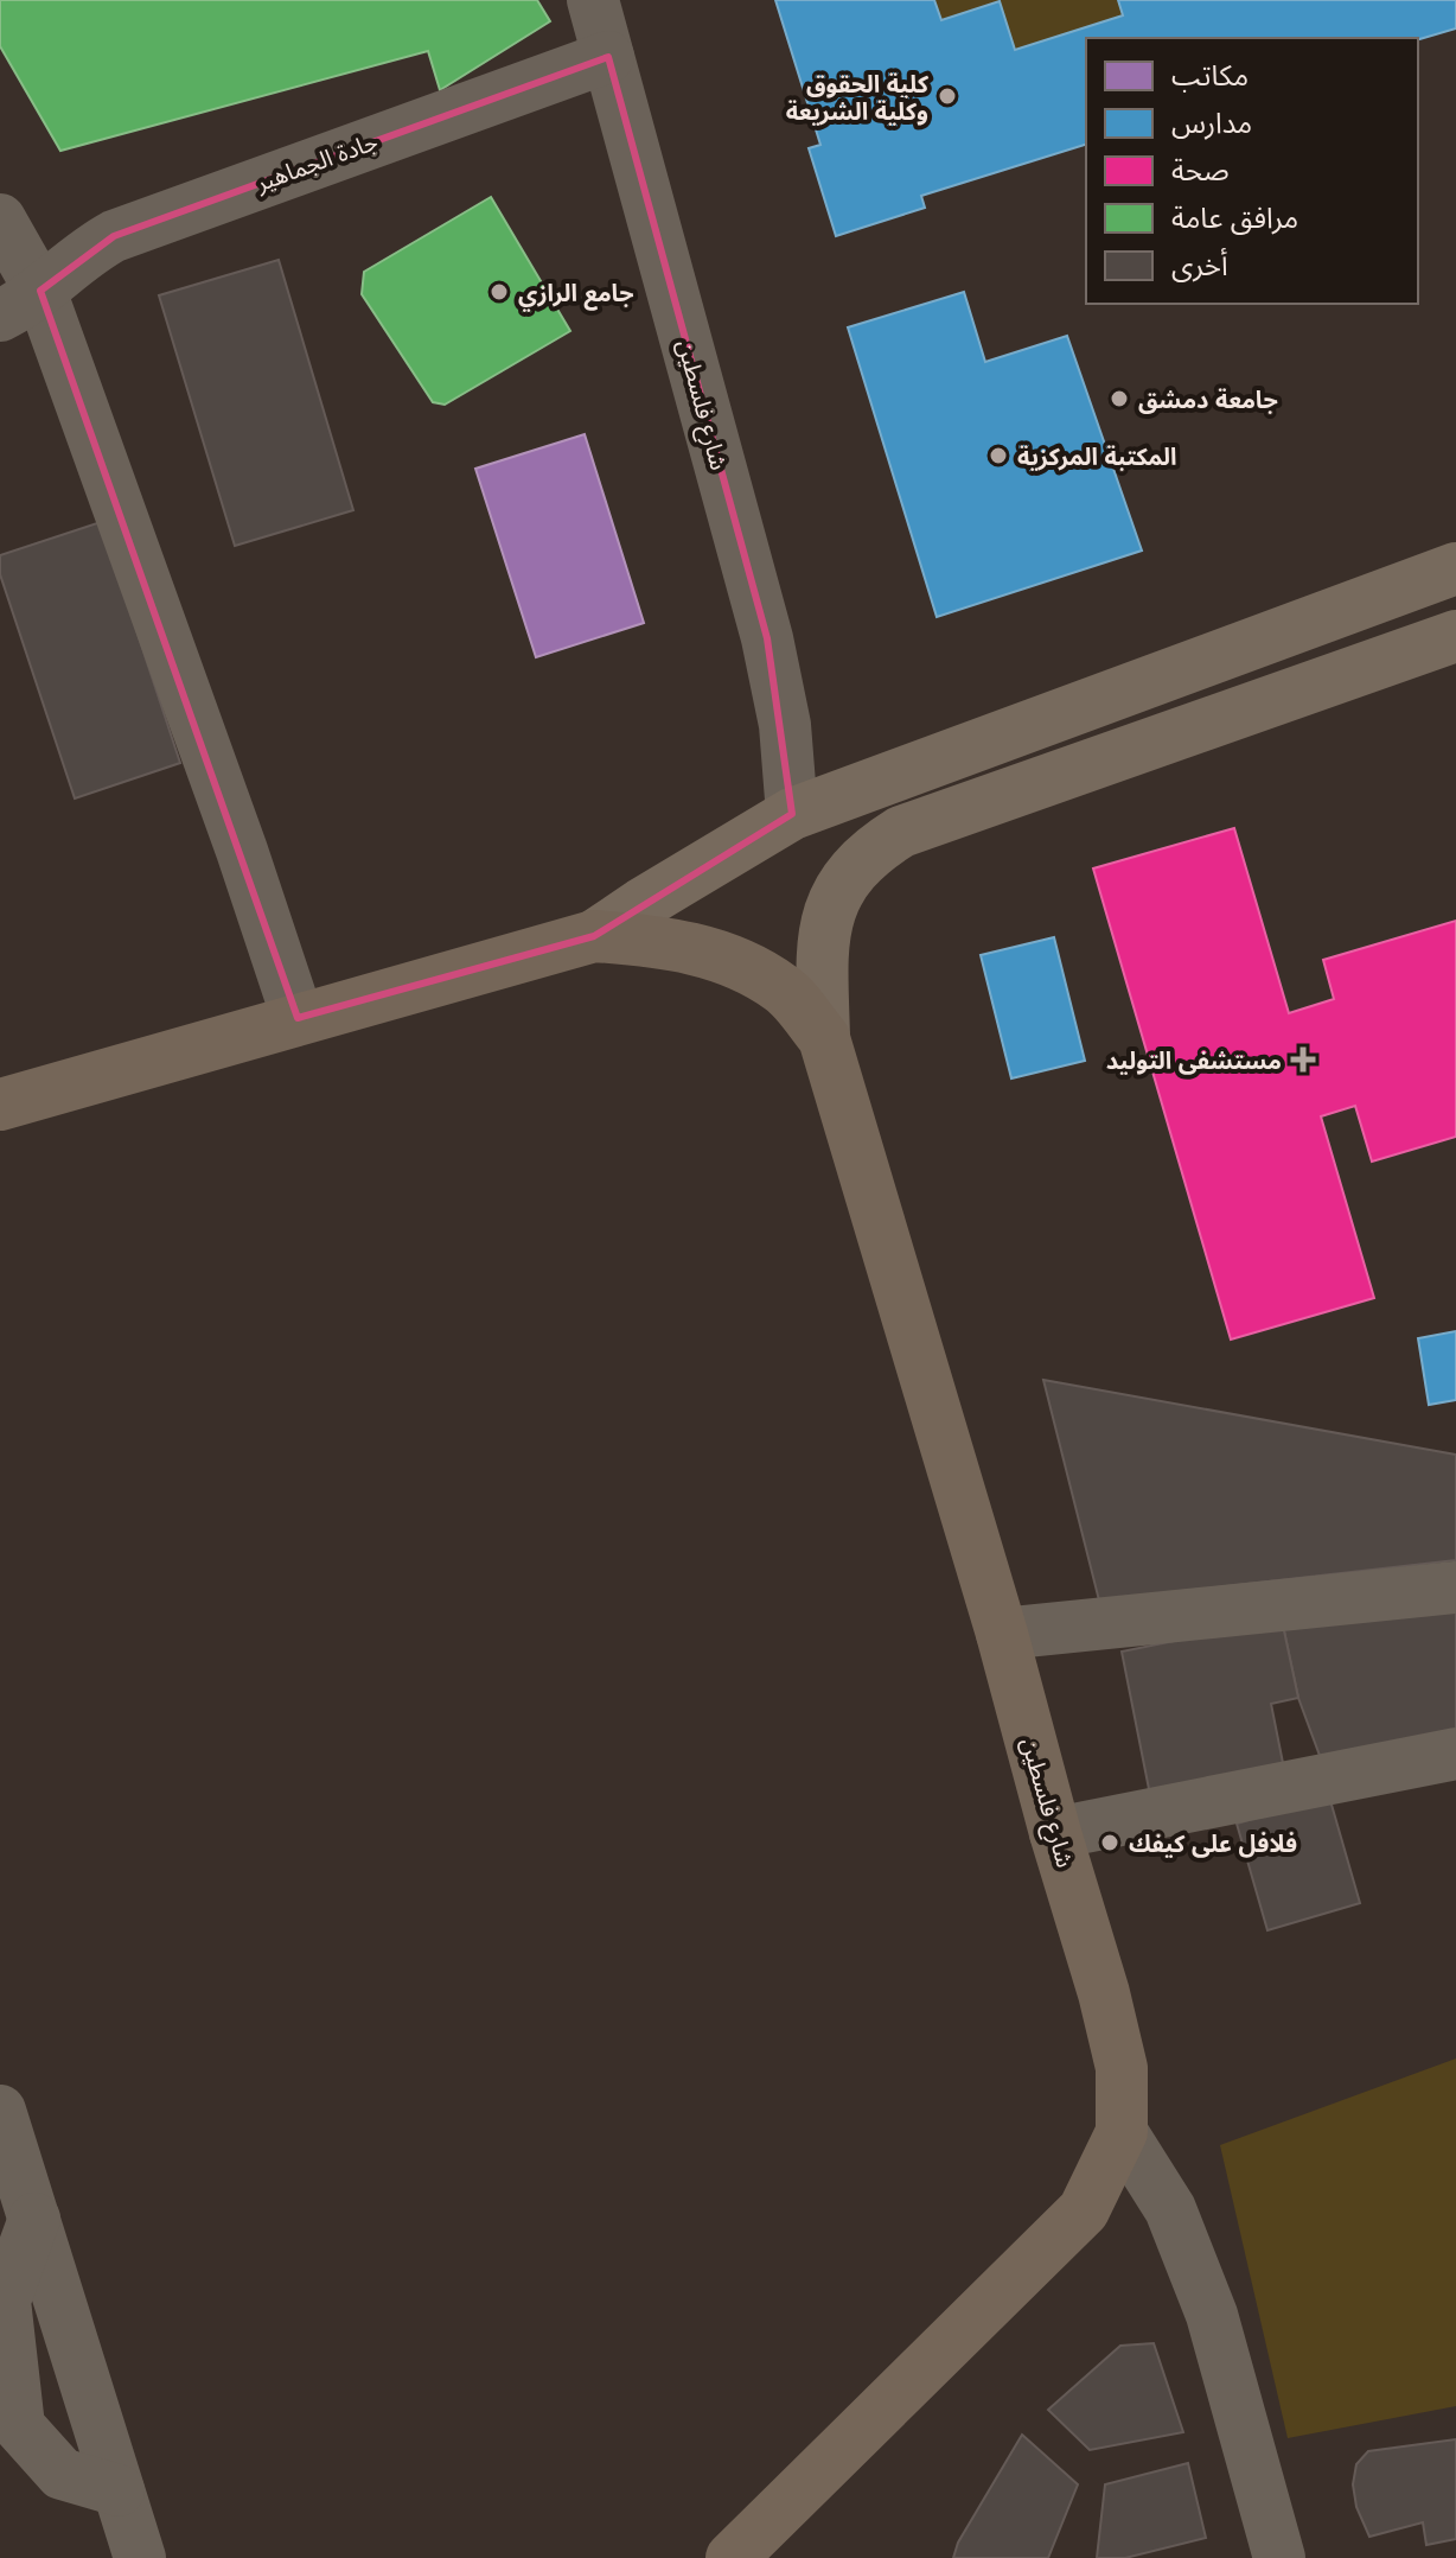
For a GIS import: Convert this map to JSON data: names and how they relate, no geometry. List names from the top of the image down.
{
  "streets": {
    "highway": ["شارع فلسطين"],
    "street": ["جادة الجماهير"]
  },
  "crossings": [
    ["جادة الجماهير", "شارع فلسطين"]
  ],
  "places": {
    "other": [
      "كلية الحقوق وكلية الشريعة",
      "جامع الرازي",
      "جامعة دمشق",
      "المكتبة المركزية",
      "فلافل على كيفك"
    ],
    "health": ["مستشفى التوليد"]
  },
  "legend": [
    "مكاتب",
    "مدارس",
    "صحة",
    "مرافق عامة",
    "أخرى"
  ]
}
